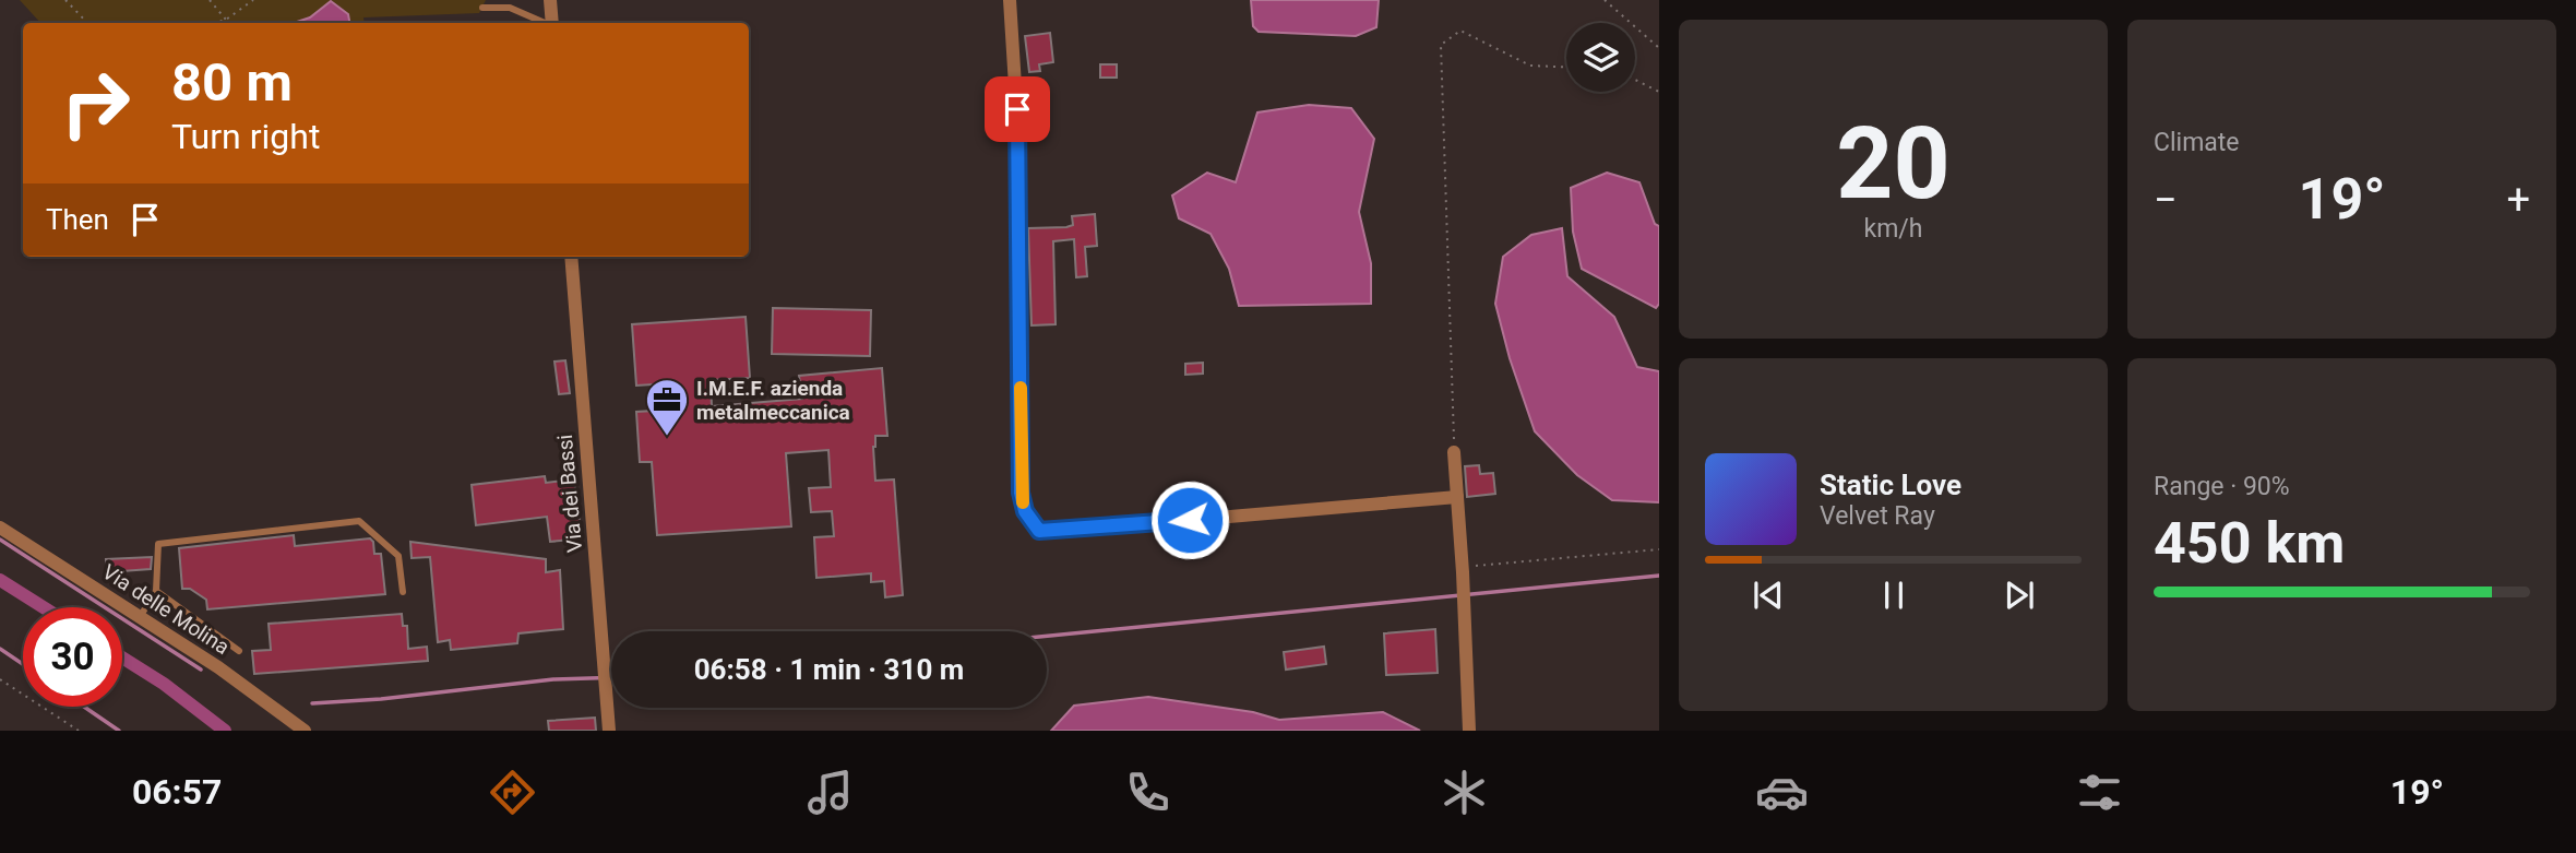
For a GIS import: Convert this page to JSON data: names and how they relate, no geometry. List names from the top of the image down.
{
  "streets": {
    "street": ["Via dei Bassi", "Via delle Molina"]
  },
  "places": {
    "office": ["I.M.E.F. azienda metalmeccanica"]
  },
  "page": {
    "tile": [
      ["20", "km/h"],
      "Climate",
      ["Range · 90%", "450 km"]
    ],
    "turn": ["80 m", "Turn right"],
    "heat": ["−", "19°", "+"],
    "then": "Then",
    "song": ["Static Love", "Velvet Ray"],
    "limit": "30",
    "trip": "06:58 · 1 min · 310 m",
    "tabs": ["06:57", "19°"]
  }
}
